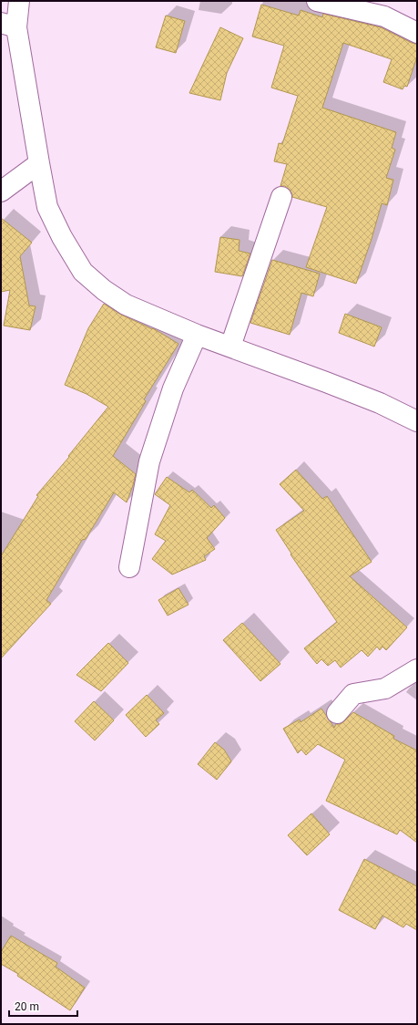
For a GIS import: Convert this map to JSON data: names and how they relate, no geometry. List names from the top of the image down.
{
  "scale_bar": "20 m"
}
